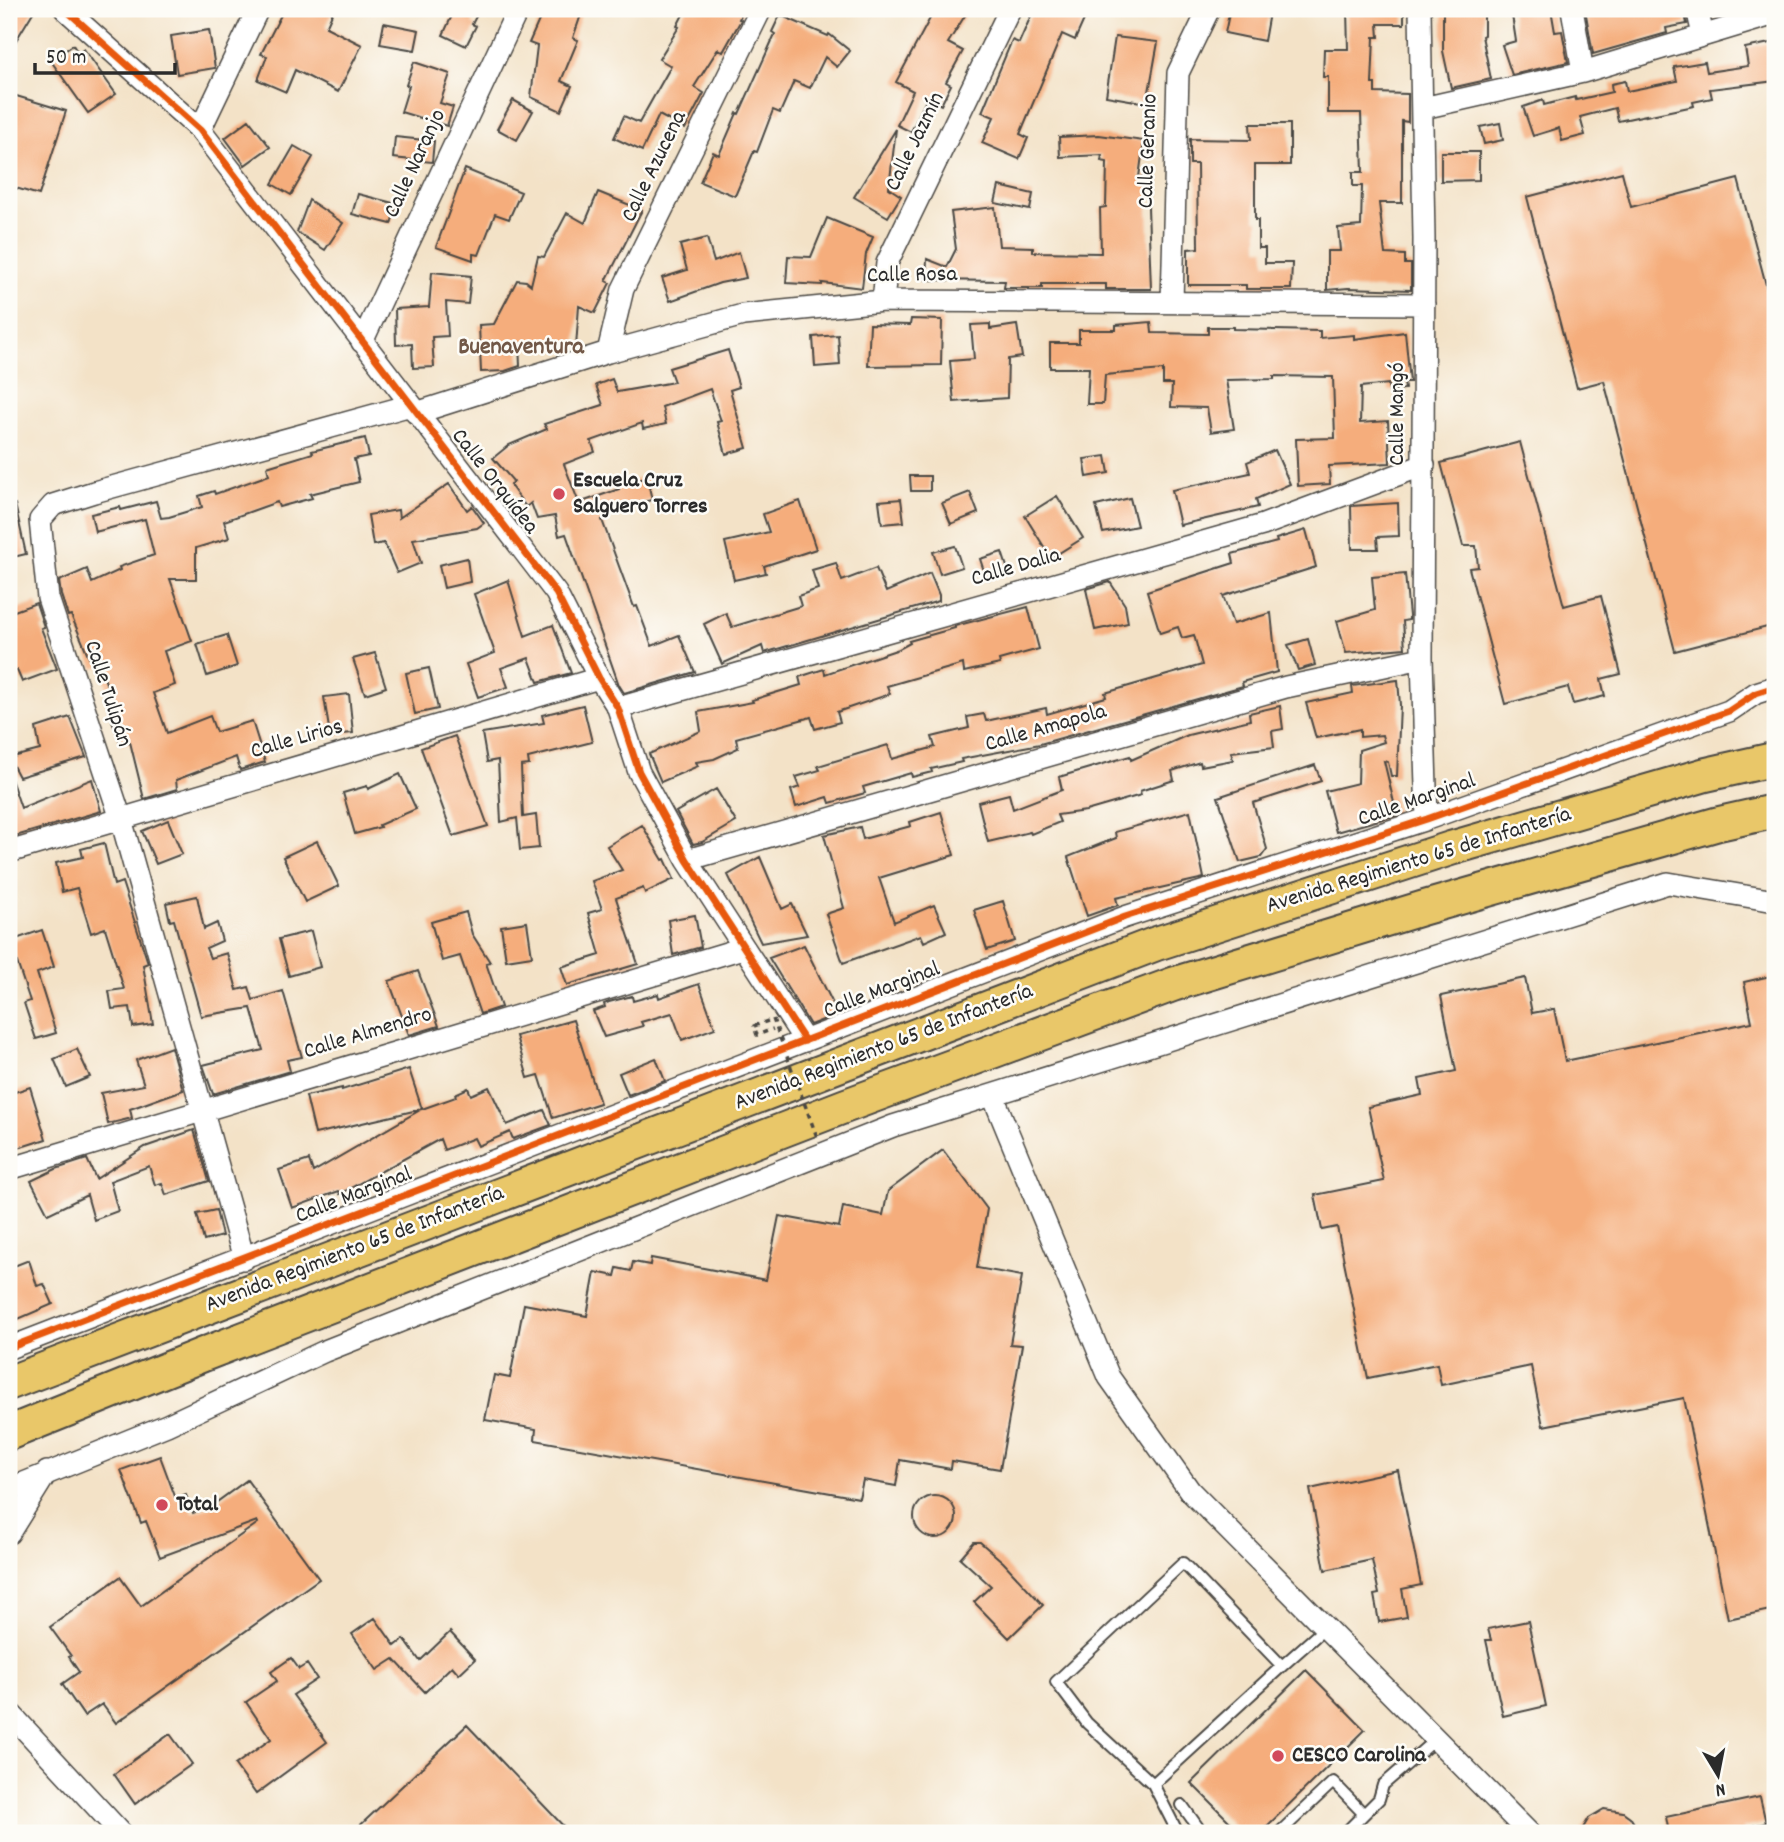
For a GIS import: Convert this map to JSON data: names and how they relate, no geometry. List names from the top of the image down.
{
  "streets": {
    "main road": ["Avenida Regimiento 65 de Infantería"],
    "street": [
      "Calle Jazmín",
      "Calle Geranio",
      "Calle Naranjo",
      "Calle Azucena",
      "Calle Rosa",
      "Calle Mangó",
      "Calle Orquídea",
      "Calle Dalia",
      "Calle Tulipán",
      "Calle Amapola",
      "Calle Lirios",
      "Calle Marginal",
      "Calle Almendro"
    ]
  },
  "crossings": [
    ["Calle Jazmín", "Calle Rosa"],
    ["Calle Geranio", "Calle Rosa"],
    ["Calle Naranjo", "Calle Orquídea"],
    ["Calle Azucena", "Calle Rosa"],
    ["Calle Rosa", "Calle Mangó"],
    ["Calle Rosa", "Calle Orquídea"],
    ["Calle Rosa", "Calle Tulipán"],
    ["Calle Mangó", "Calle Dalia"],
    ["Calle Mangó", "Calle Amapola"],
    ["Calle Mangó", "Calle Marginal"],
    ["Calle Orquídea", "Calle Dalia"],
    ["Calle Orquídea", "Calle Tulipán"],
    ["Calle Orquídea", "Calle Amapola"],
    ["Calle Orquídea", "Calle Lirios"],
    ["Calle Orquídea", "Calle Marginal"],
    ["Calle Orquídea", "Calle Almendro"],
    ["Calle Tulipán", "Calle Lirios"],
    ["Calle Tulipán", "Calle Marginal"],
    ["Calle Tulipán", "Calle Almendro"]
  ],
  "districts": ["Buenaventura"],
  "places": ["Escuela Cruz Salguero Torres", "Total", "CESCO Carolina"],
  "scale_bar": "50 m",
  "north": "bottom"
}
